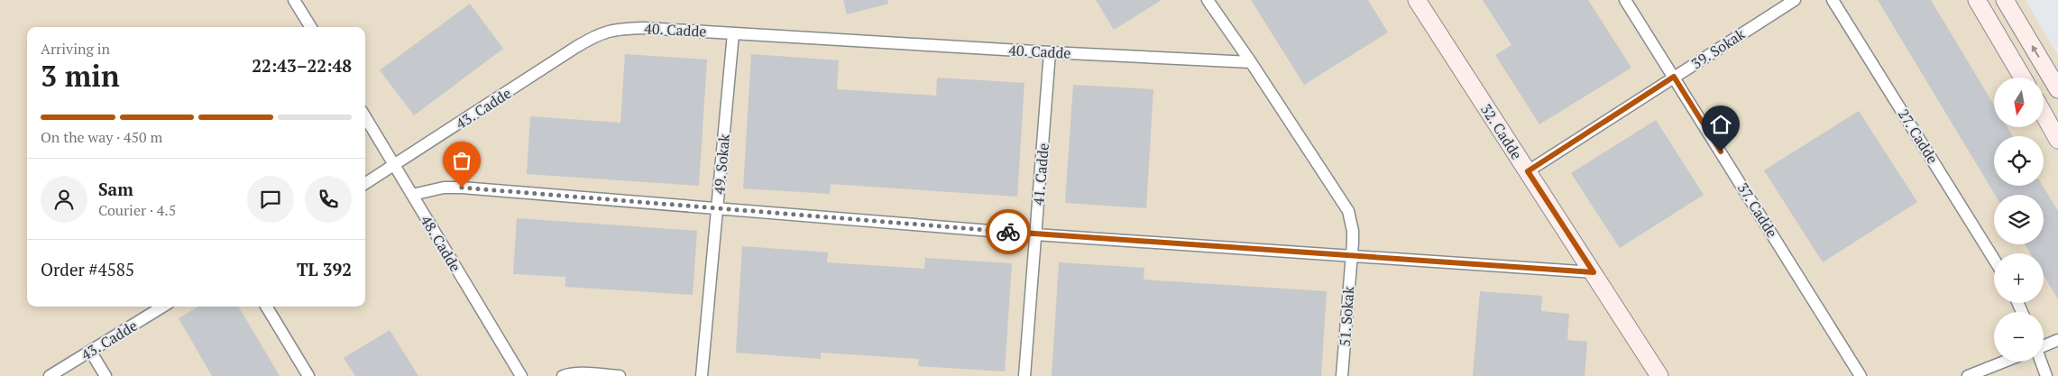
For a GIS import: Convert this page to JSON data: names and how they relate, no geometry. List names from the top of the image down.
{
  "streets": {
    "street": [
      "40. Cadde",
      "39. Sokak",
      "43. Cadde",
      "32. Cadde",
      "27. Cadde",
      "49. Sokak",
      "41. Cadde",
      "37. Cadde",
      "48. Cadde",
      "51. Sokak"
    ]
  },
  "crossings": [
    ["40. Cadde", "43. Cadde"],
    ["40. Cadde", "49. Sokak"],
    ["40. Cadde", "41. Cadde"],
    ["39. Sokak", "32. Cadde"],
    ["39. Sokak", "37. Cadde"],
    ["43. Cadde", "48. Cadde"]
  ],
  "north": "bottom",
  "page": {
    "heading": ["3 min", "Arriving in", "22:43–22:48"],
    "panel": [
      "Sam",
      "Courier · 4.5",
      "Order #4585",
      "TL 392"
    ],
    "map_buttons": ["+", "−"],
    "bar": "On the way · 450 m"
  }
}
